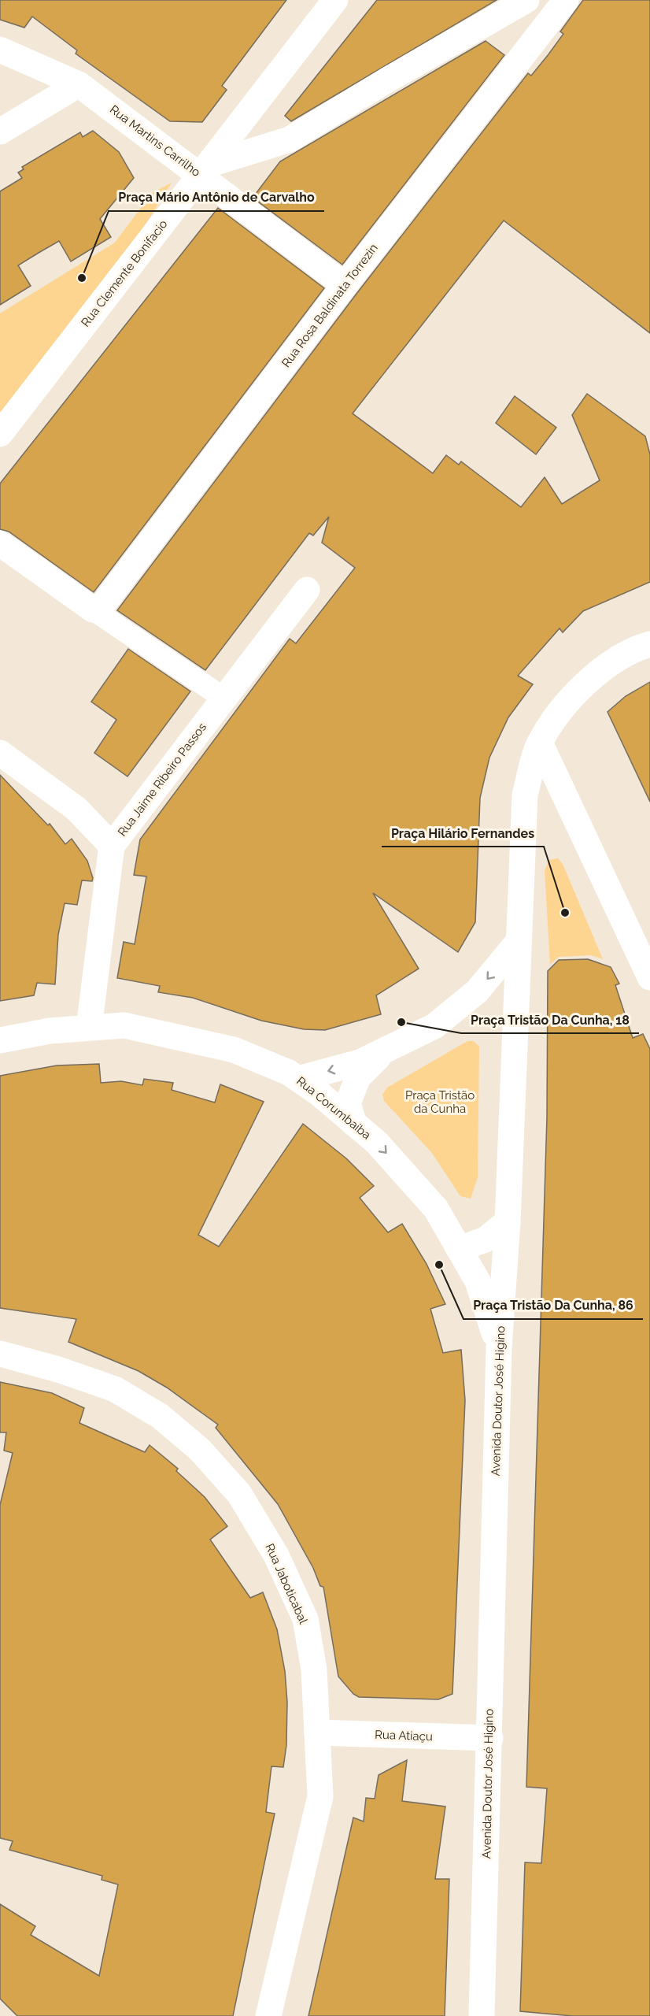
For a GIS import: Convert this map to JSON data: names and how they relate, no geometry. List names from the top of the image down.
{
  "streets": {
    "street": [
      "Rua Martins Carrilho",
      "Rua Clemente Bonifacio",
      "Rua Rosa Baldinata Torrezin",
      "Rua Jaime Ribeiro Passos",
      "Rua Corumbaíba",
      "Avenida Doutor José Higino",
      "Rua Jaboticabal",
      "Rua Atiaçu"
    ]
  },
  "crossings": [
    ["Rua Martins Carrilho", "Rua Clemente Bonifacio"],
    ["Rua Martins Carrilho", "Rua Rosa Baldinata Torrezin"],
    ["Rua Jaime Ribeiro Passos", "Rua Corumbaíba"],
    ["Rua Corumbaíba", "Avenida Doutor José Higino"],
    ["Avenida Doutor José Higino", "Rua Atiaçu"],
    ["Rua Jaboticabal", "Rua Atiaçu"]
  ],
  "parks": ["Praça Tristão da Cunha"],
  "places": [
    "Praça Mário Antônio de Carvalho",
    "Praça Hilário Fernandes",
    "Praça Tristão Da Cunha, 18",
    "Praça Tristão Da Cunha, 86"
  ]
}
